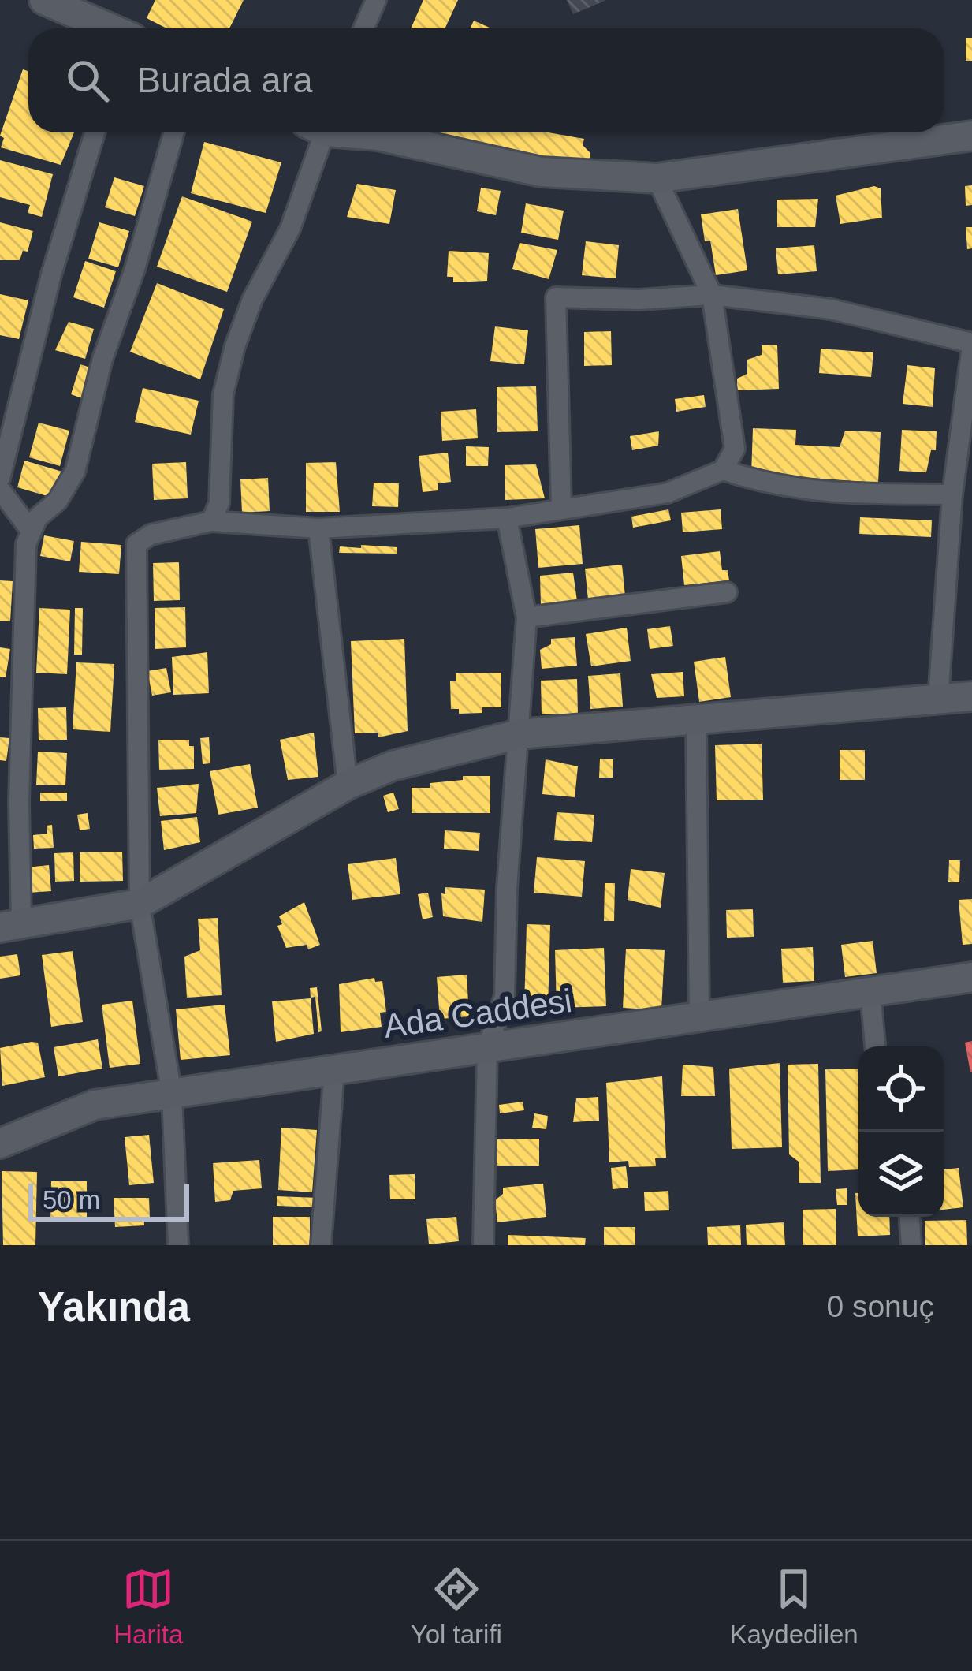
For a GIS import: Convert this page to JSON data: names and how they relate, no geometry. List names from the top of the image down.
{
  "streets": {
    "main road": ["Ada Caddesi"]
  },
  "scale_bar": "50 m",
  "page": {
    "search": "Burada ara",
    "scale": "50 m",
    "heading": ["Yakında", "0 sonuç"],
    "nav": ["Harita", "Yol tarifi", "Kaydedilen"]
  }
}
